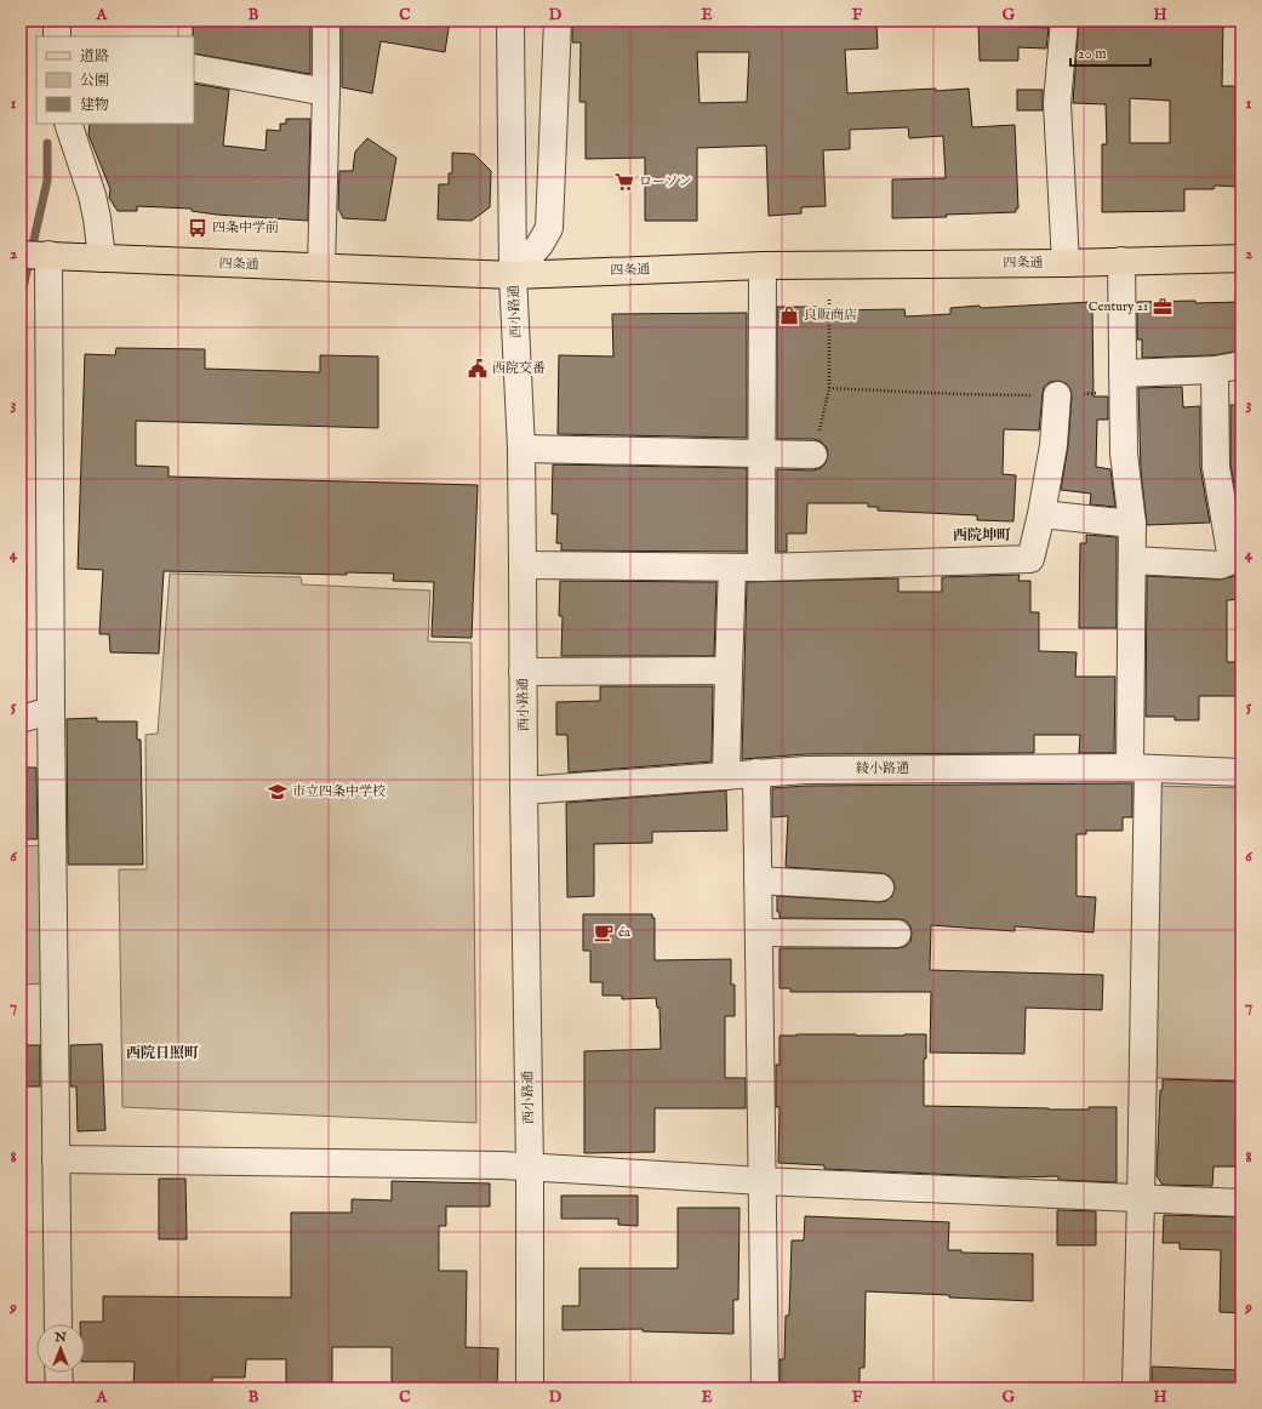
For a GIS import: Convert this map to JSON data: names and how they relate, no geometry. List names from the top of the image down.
{
  "streets": {
    "main road": ["四条通"],
    "street": ["西小路通", "綾小路通"]
  },
  "crossings": [
    ["四条通", "西小路通"],
    ["西小路通", "綾小路通"]
  ],
  "districts": ["西院坤町", "西院日照町"],
  "places": {
    "supermarket": ["ローソン"],
    "bus stop": ["四条中学前"],
    "office": ["Century 21"],
    "shop": ["良販商店"],
    "public building": ["西院交番"],
    "school or university": ["市立四条中学校"],
    "cafe": ["éa"]
  },
  "legend": ["道路", "公園", "建物"],
  "scale_bar": "20 m",
  "north": "top",
  "grid": {
    "columns": [
      "A",
      "B",
      "C",
      "D",
      "E",
      "F",
      "G",
      "H"
    ],
    "rows": [
      "1",
      "2",
      "3",
      "4",
      "5",
      "6",
      "7",
      "8",
      "9"
    ]
  }
}
